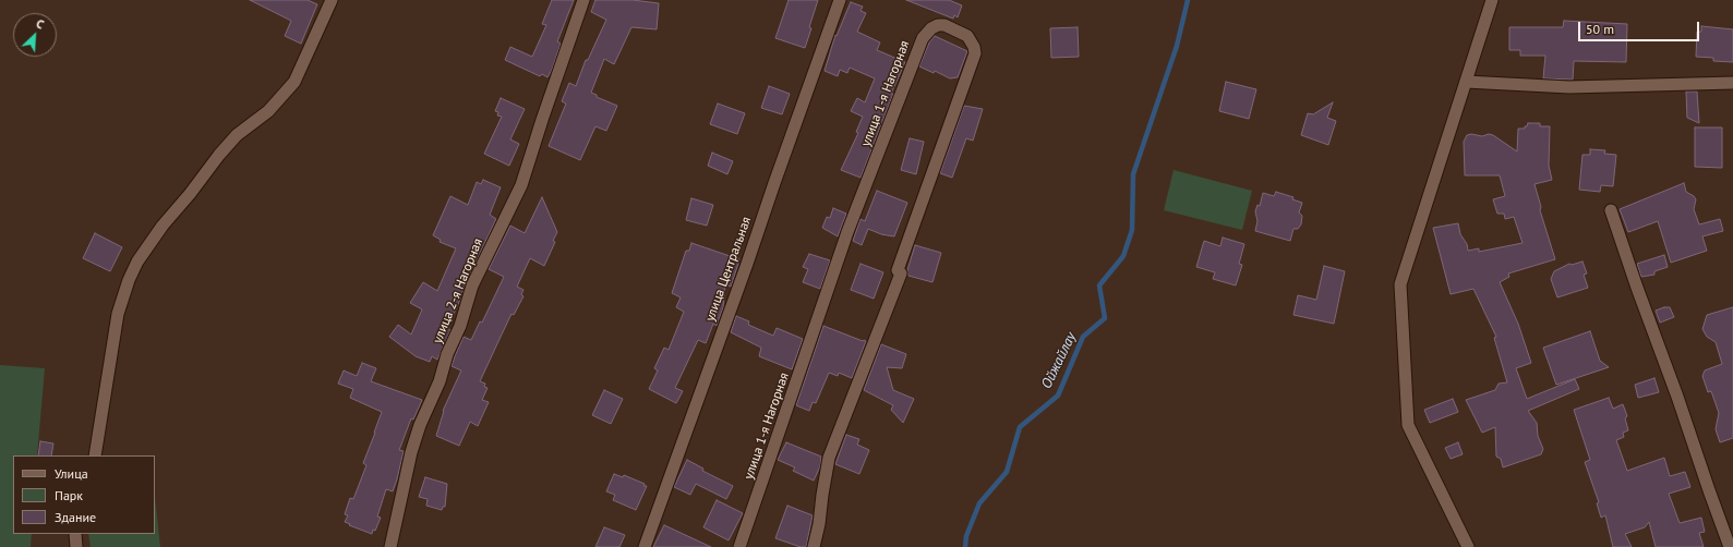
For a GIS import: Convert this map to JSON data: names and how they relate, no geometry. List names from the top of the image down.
{
  "streets": {
    "street": ["улица 1-я Нагорная", "улица Центральная", "улица 2-я Нагорная"]
  },
  "water": ["Ойжайлау"],
  "legend": ["Улица", "Парк", "Здание"],
  "scale_bar": "50 m",
  "north": "top right"
}
